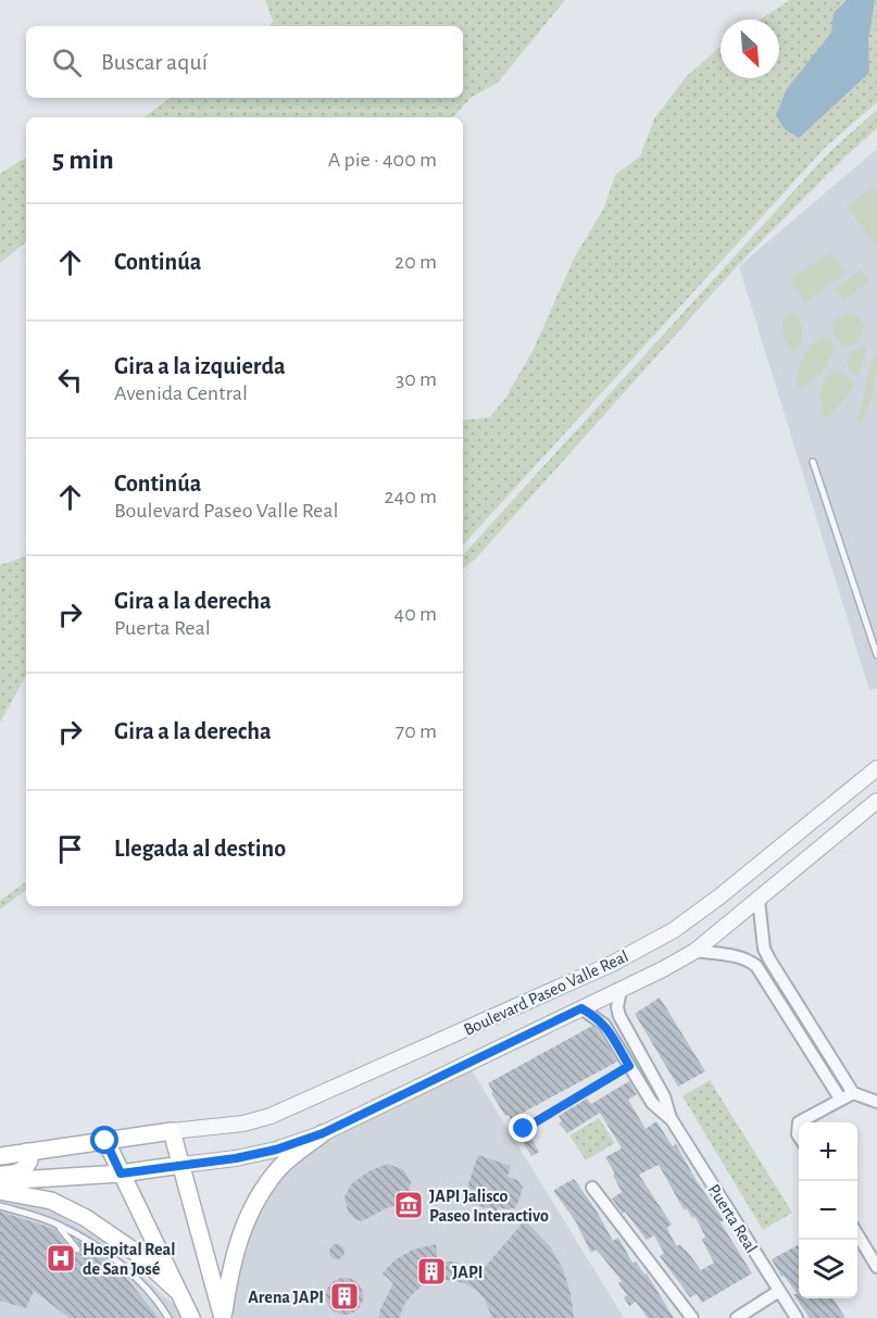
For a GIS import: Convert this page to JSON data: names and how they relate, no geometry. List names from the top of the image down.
{
  "streets": {
    "street": ["Boulevard Paseo Valle Real", "Puerta Real"]
  },
  "crossings": [
    ["Boulevard Paseo Valle Real", "Puerta Real"]
  ],
  "places": {
    "museum": ["JAPI Jalisco Paseo Interactivo"],
    "hospital": ["Hospital Real de San José"],
    "building": ["JAPI", "Arena JAPI"]
  },
  "north": "bottom right",
  "page": {
    "search": "Buscar aquí",
    "heading": ["5 min", "A pie · 400 m"],
    "list": [
      ["Continúa", "20 m"],
      ["Gira a la izquierda", "Avenida Central", "30 m"],
      ["Continúa", "Boulevard Paseo Valle Real", "240 m"],
      ["Gira a la derecha", "Puerta Real", "40 m"],
      ["Gira a la derecha", "70 m"],
      "Llegada al destino"
    ],
    "map_buttons": ["+", "−"]
  }
}
